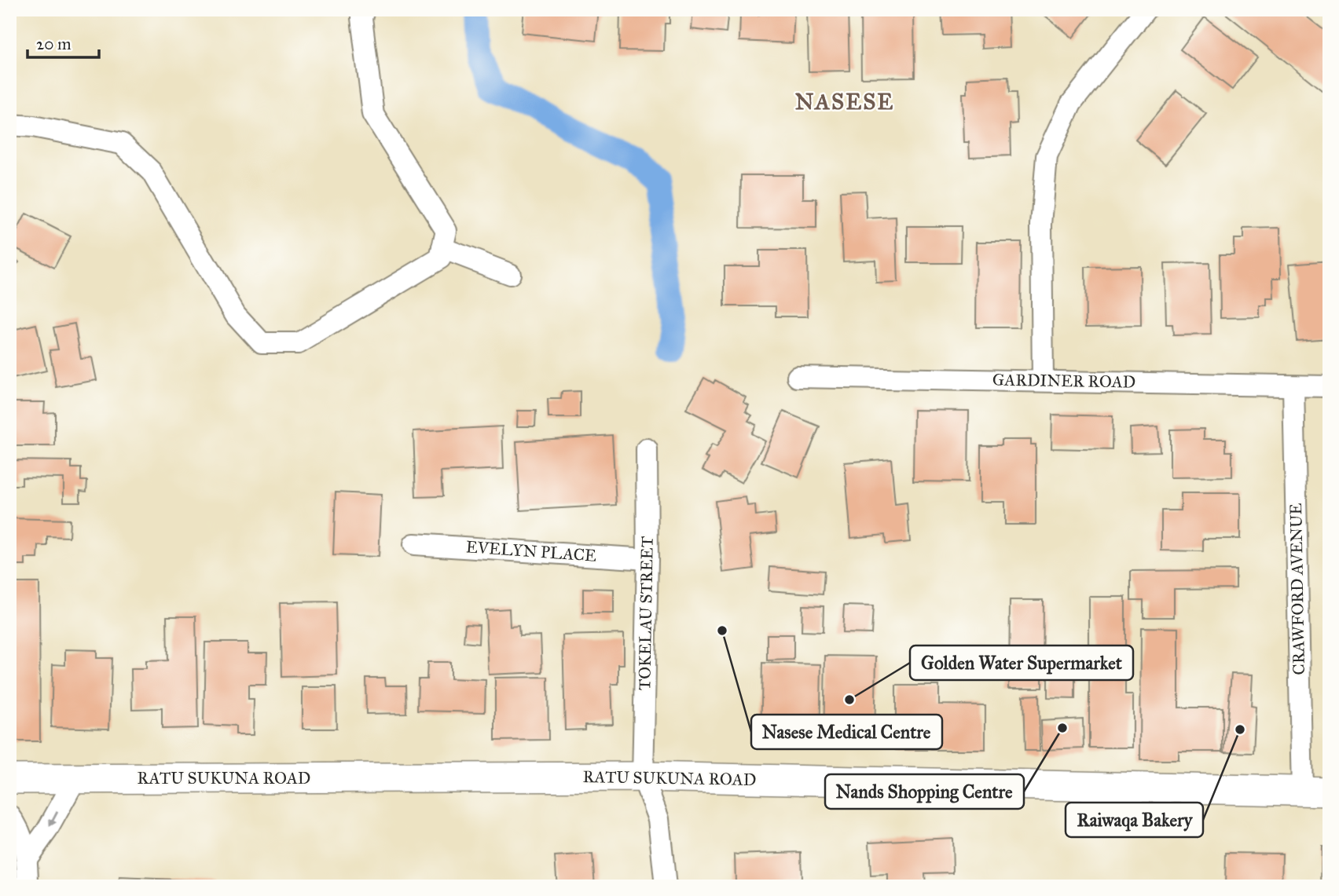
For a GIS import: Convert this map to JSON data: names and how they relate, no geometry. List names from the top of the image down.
{
  "streets": {
    "main road": ["RATU SUKUNA ROAD"],
    "street": [
      "GARDINER ROAD",
      "EVELYN PLACE",
      "CRAWFORD AVENUE",
      "TOKELAU STREET"
    ]
  },
  "crossings": [
    ["GARDINER ROAD", "CRAWFORD AVENUE"],
    ["EVELYN PLACE", "TOKELAU STREET"],
    ["CRAWFORD AVENUE", "RATU SUKUNA ROAD"],
    ["TOKELAU STREET", "RATU SUKUNA ROAD"]
  ],
  "districts": ["NASESE"],
  "places": [
    "Nasese Medical Centre",
    "Golden Water Supermarket",
    "Nands Shopping Centre",
    "Raiwaqa Bakery"
  ],
  "scale_bar": "20 m"
}
